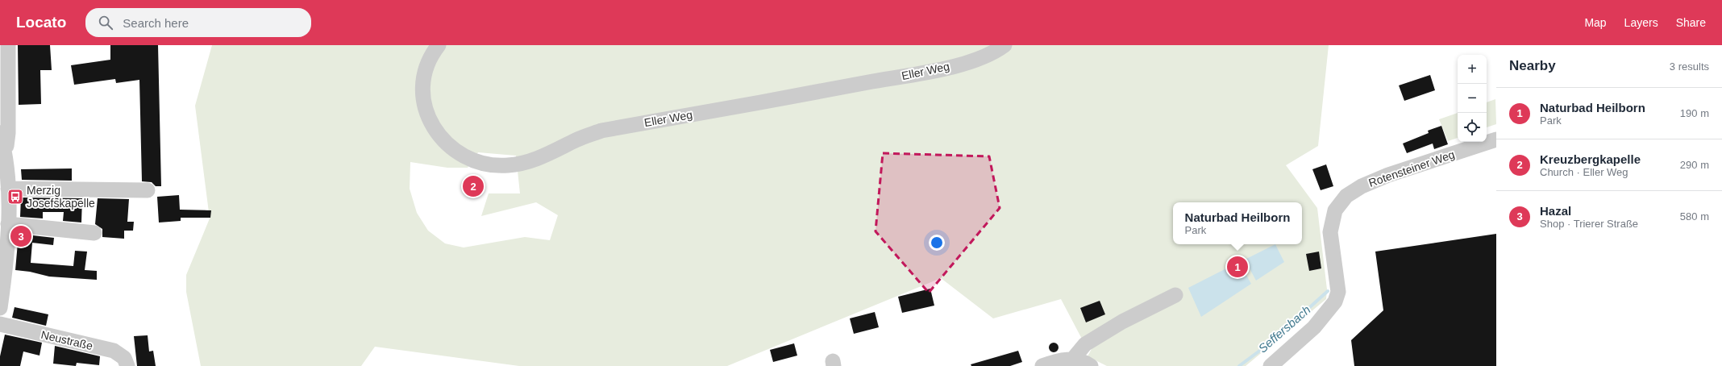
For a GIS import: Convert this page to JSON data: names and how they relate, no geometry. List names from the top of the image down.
{
  "streets": {
    "street": ["Eller Weg", "Rotensteiner Weg", "Neustraße"]
  },
  "water": ["Seffersbach"],
  "places": {
    "bus stop": ["Merzig Josefskapelle"]
  },
  "page": {
    "header": "Locato",
    "search": "Search here",
    "nav": ["Map", "Layers", "Share"],
    "heading": ["Nearby", "3 results"],
    "map_buttons": ["+", "−"],
    "list": [
      {
        "mark": "1",
        "name": "Naturbad Heilborn",
        "note": "Park",
        "value": "190 m"
      },
      {
        "mark": "2",
        "name": "Kreuzbergkapelle",
        "note": "Church · Eller Weg",
        "value": "290 m"
      },
      {
        "mark": "3",
        "name": "Hazal",
        "note": "Shop · Trierer Straße",
        "value": "580 m"
      }
    ],
    "pins": ["2", "3", "1"],
    "popup": ["Naturbad Heilborn", "Park"]
  }
}
